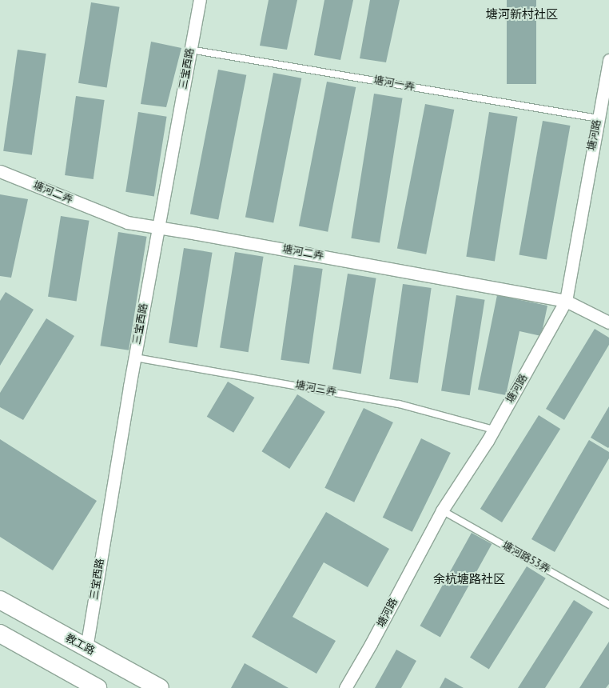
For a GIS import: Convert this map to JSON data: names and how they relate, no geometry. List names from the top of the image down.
{
  "streets": {
    "main road": ["教工路"],
    "street": ["三宝西路", "塘河路", "塘河二弄"],
    "lane": ["塘河一弄", "塘河三弄", "塘河路53弄"]
  },
  "crossings": [
    ["三宝西路", "塘河一弄"],
    ["三宝西路", "塘河二弄"],
    ["三宝西路", "塘河三弄"],
    ["三宝西路", "教工路"],
    ["塘河一弄", "塘河路"],
    ["塘河路", "塘河二弄"],
    ["塘河路", "塘河三弄"],
    ["塘河路", "塘河路53弄"]
  ],
  "districts": ["塘河新村社区", "余杭塘路社区"]
}
